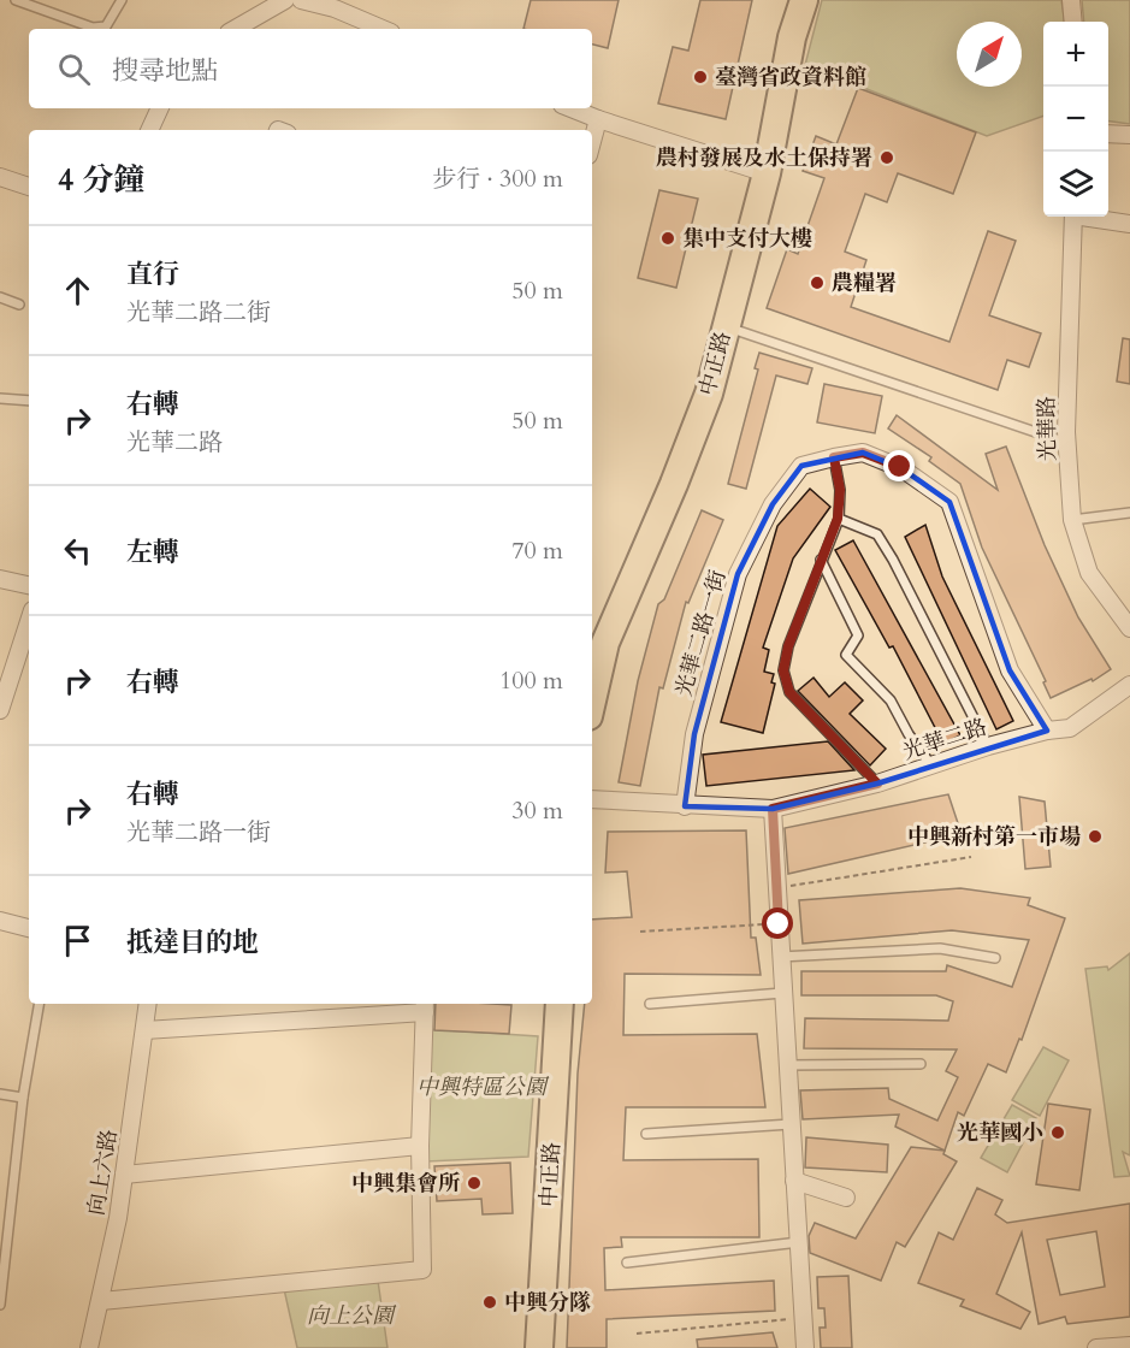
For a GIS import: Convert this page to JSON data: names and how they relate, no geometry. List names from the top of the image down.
{
  "streets": {
    "main road": ["中正路"],
    "street": [
      "光華路",
      "光華二路一街",
      "光華二路",
      "向上六路"
    ]
  },
  "crossings": [
    ["光華二路一街", "光華二路"]
  ],
  "parks": ["中興特區公園", "向上公園"],
  "places": [
    "臺灣省政資料館",
    "農村發展及水土保持署",
    "集中支付大樓",
    "農糧署",
    "中興新村第一市場",
    "光華國小",
    "中興集會所",
    "中興分隊"
  ],
  "north": "top right",
  "page": {
    "map_buttons": ["+", "−"],
    "search": "搜尋地點",
    "heading": ["4 分鐘", "步行 · 300 m"],
    "list": [
      ["直行", "光華二路二街", "50 m"],
      ["右轉", "光華二路", "50 m"],
      ["左轉", "70 m"],
      ["右轉", "100 m"],
      ["右轉", "光華二路一街", "30 m"],
      "抵達目的地"
    ]
  }
}
